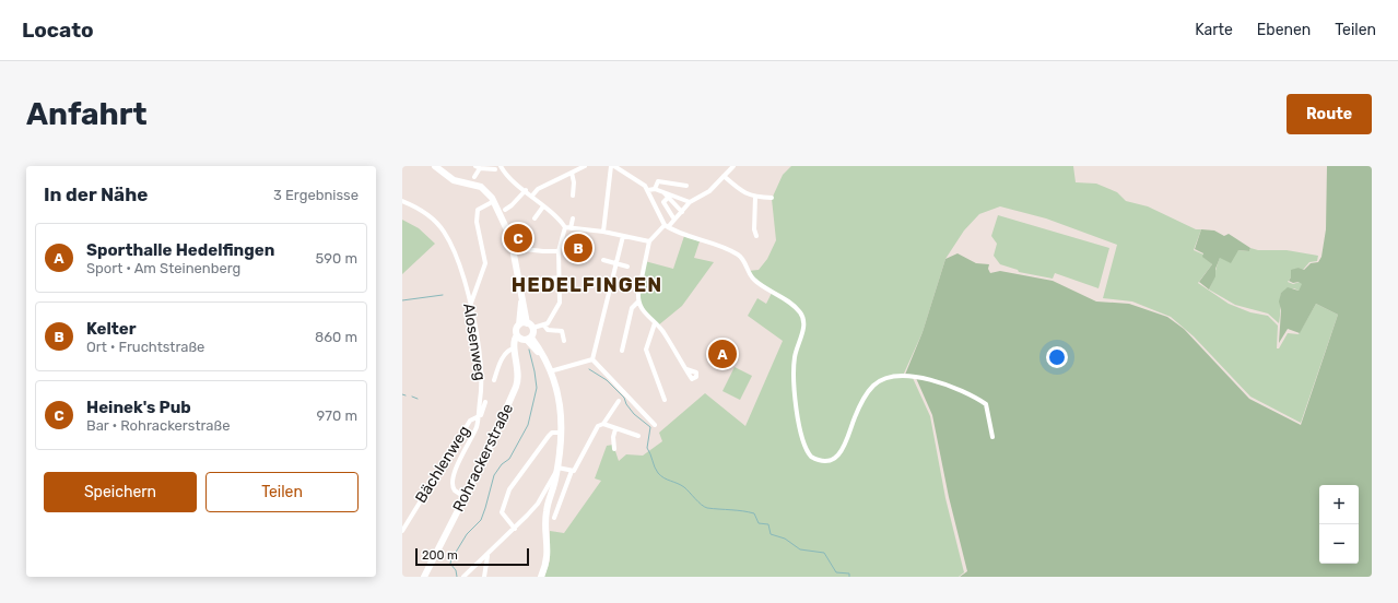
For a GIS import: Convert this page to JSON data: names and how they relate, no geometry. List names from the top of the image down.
{
  "streets": {
    "main road": ["Rohrackerstraße"],
    "street": ["Alosenweg", "Bächlenweg"]
  },
  "crossings": [
    ["Alosenweg", "Rohrackerstraße"],
    ["Alosenweg", "Bächlenweg"]
  ],
  "districts": ["HEDELFINGEN"],
  "scale_bar": "200 m",
  "page": {
    "header": "Locato",
    "nav": ["Karte", "Ebenen", "Teilen"],
    "buttons": [
      "Route",
      ["Speichern", "Teilen"]
    ],
    "title": "Anfahrt",
    "heading": ["In der Nähe", "3 Ergebnisse"],
    "pins": ["C", "B", "A"],
    "list": [
      {
        "mark": "A",
        "name": "Sporthalle Hedelfingen",
        "note": "Sport · Am Steinenberg",
        "value": "590 m"
      },
      {
        "mark": "B",
        "name": "Kelter",
        "note": "Ort · Fruchtstraße",
        "value": "860 m"
      },
      {
        "mark": "C",
        "name": "Heinek's Pub",
        "note": "Bar · Rohrackerstraße",
        "value": "970 m"
      }
    ],
    "map_buttons": ["+", "−"],
    "scale": "200 m"
  }
}
